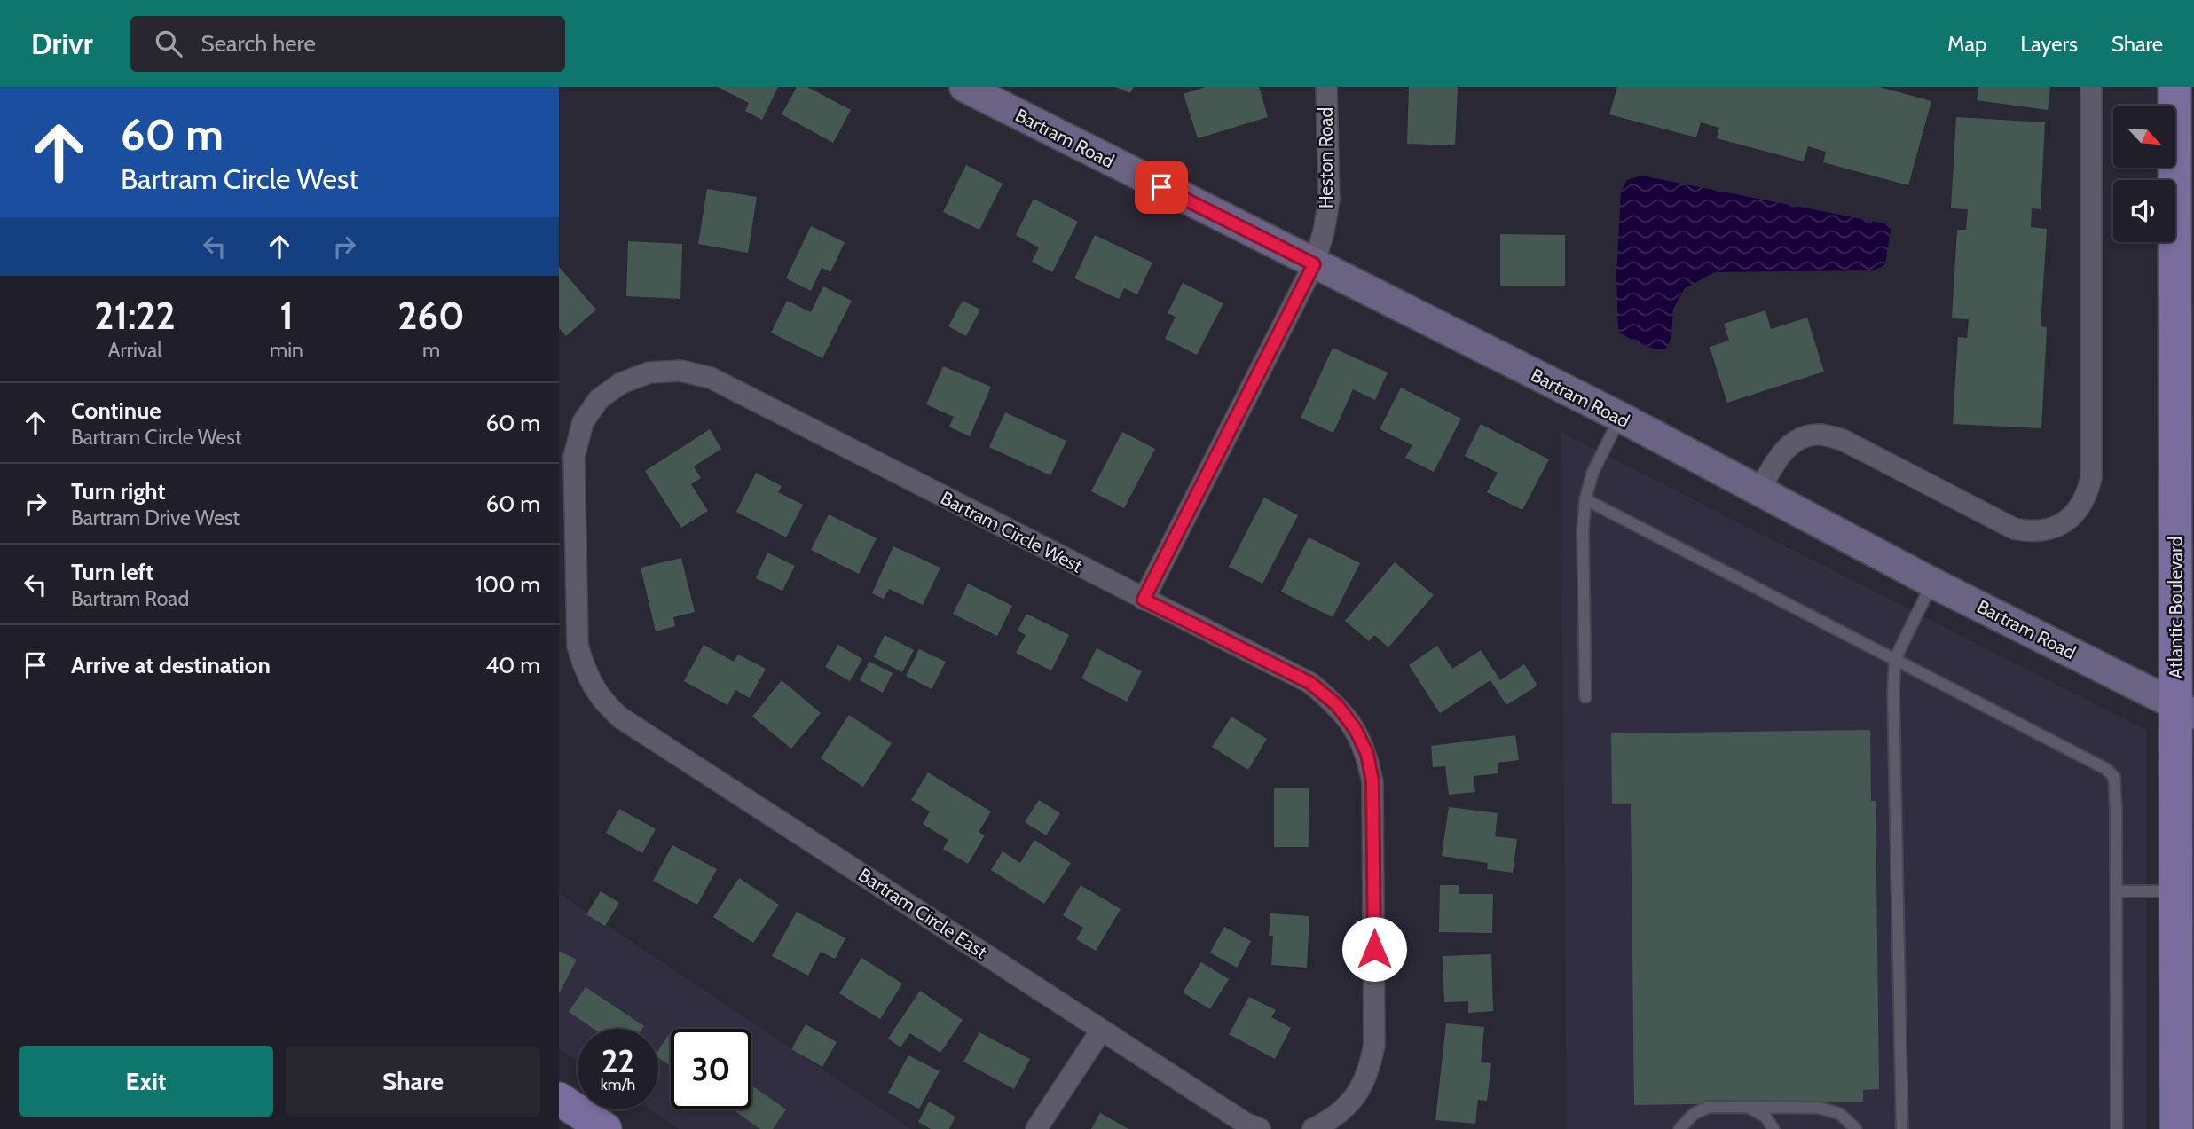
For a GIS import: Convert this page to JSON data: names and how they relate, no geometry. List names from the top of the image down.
{
  "streets": {
    "main road": ["Atlantic Boulevard"],
    "street": [
      "Bartram Road",
      "Heston Road",
      "Bartram Circle West",
      "Bartram Circle East"
    ]
  },
  "crossings": [
    ["Bartram Road", "Heston Road"],
    ["Bartram Road", "Atlantic Boulevard"],
    ["Heston Road", "Bartram Circle West"],
    ["Bartram Circle West", "Bartram Circle East"]
  ],
  "north": "bottom right",
  "page": {
    "header": "Drivr",
    "search": "Search here",
    "nav": ["Map", "Layers", "Share"],
    "turn": ["60 m", "Bartram Circle West"],
    "eta": [
      "21:22",
      "Arrival",
      "1",
      "min",
      "260",
      "m"
    ],
    "list": [
      {
        "name": "Continue",
        "note": "Bartram Circle West",
        "value": "60 m"
      },
      {
        "name": "Turn right",
        "note": "Bartram Drive West",
        "value": "60 m"
      },
      {
        "name": "Turn left",
        "note": "Bartram Road",
        "value": "100 m"
      },
      {
        "name": "Arrive at destination",
        "value": "40 m"
      }
    ],
    "speed": "22 km/h",
    "limit": "30",
    "buttons": ["Exit", "Share"]
  }
}
